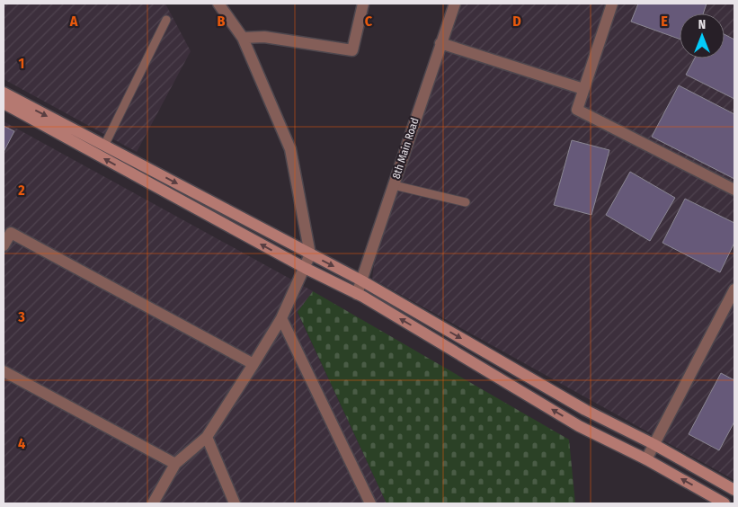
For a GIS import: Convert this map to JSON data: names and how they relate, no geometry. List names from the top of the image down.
{
  "streets": {
    "street": ["8th Main Road"]
  },
  "north": "top",
  "grid": {
    "columns": [
      "A",
      "B",
      "C",
      "D",
      "E"
    ],
    "rows": [
      "1",
      "2",
      "3",
      "4"
    ]
  }
}
